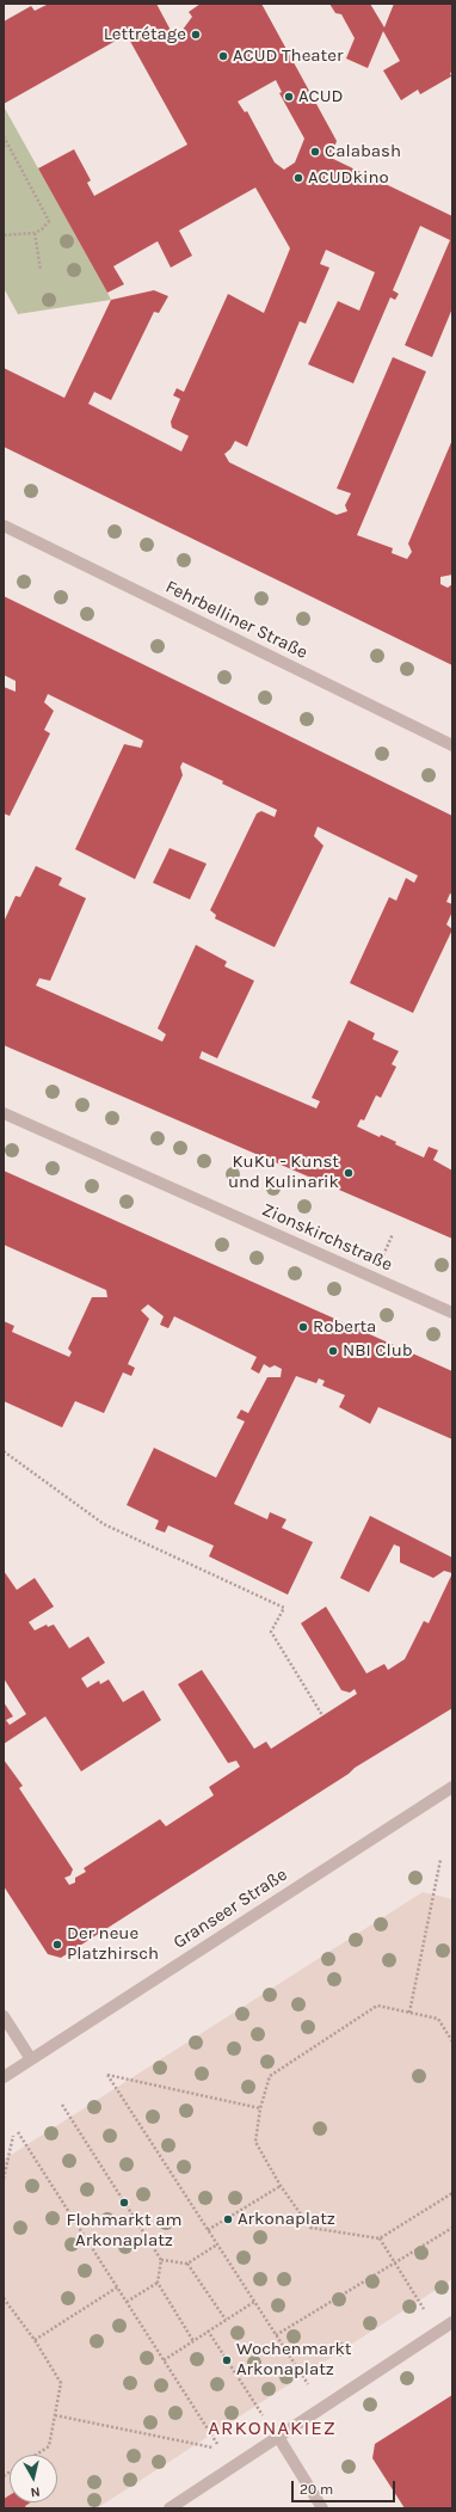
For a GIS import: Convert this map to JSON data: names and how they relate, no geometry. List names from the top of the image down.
{
  "streets": {
    "street": ["Fehrbelliner Straße", "Zionskirchstraße", "Granseer Straße"]
  },
  "districts": ["ARKONAKIEZ"],
  "places": [
    "Lettrétage",
    "ACUD Theater",
    "ACUD",
    "Calabash",
    "ACUDkino",
    "KuKu - Kunst und Kulinarik",
    "Roberta",
    "NBI Club",
    "Der neue Platzhirsch",
    "Flohmarkt am Arkonaplatz",
    "Arkonaplatz",
    "Wochenmarkt Arkonaplatz"
  ],
  "scale_bar": "20 m",
  "north": "bottom"
}
